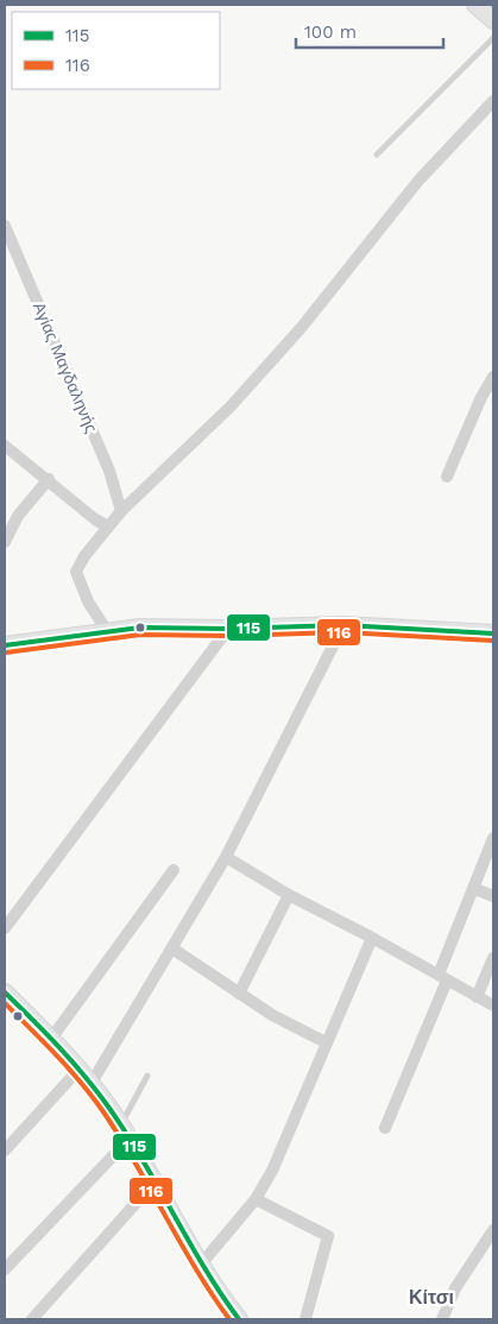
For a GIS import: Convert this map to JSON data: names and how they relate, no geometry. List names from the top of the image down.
{
  "streets": {
    "street": ["Αγίας Μαγδαληνής"]
  },
  "districts": ["Κίτσι"],
  "lines": ["transit line 115", "transit line 116"],
  "legend": ["115", "116"],
  "scale_bar": "100 m"
}
